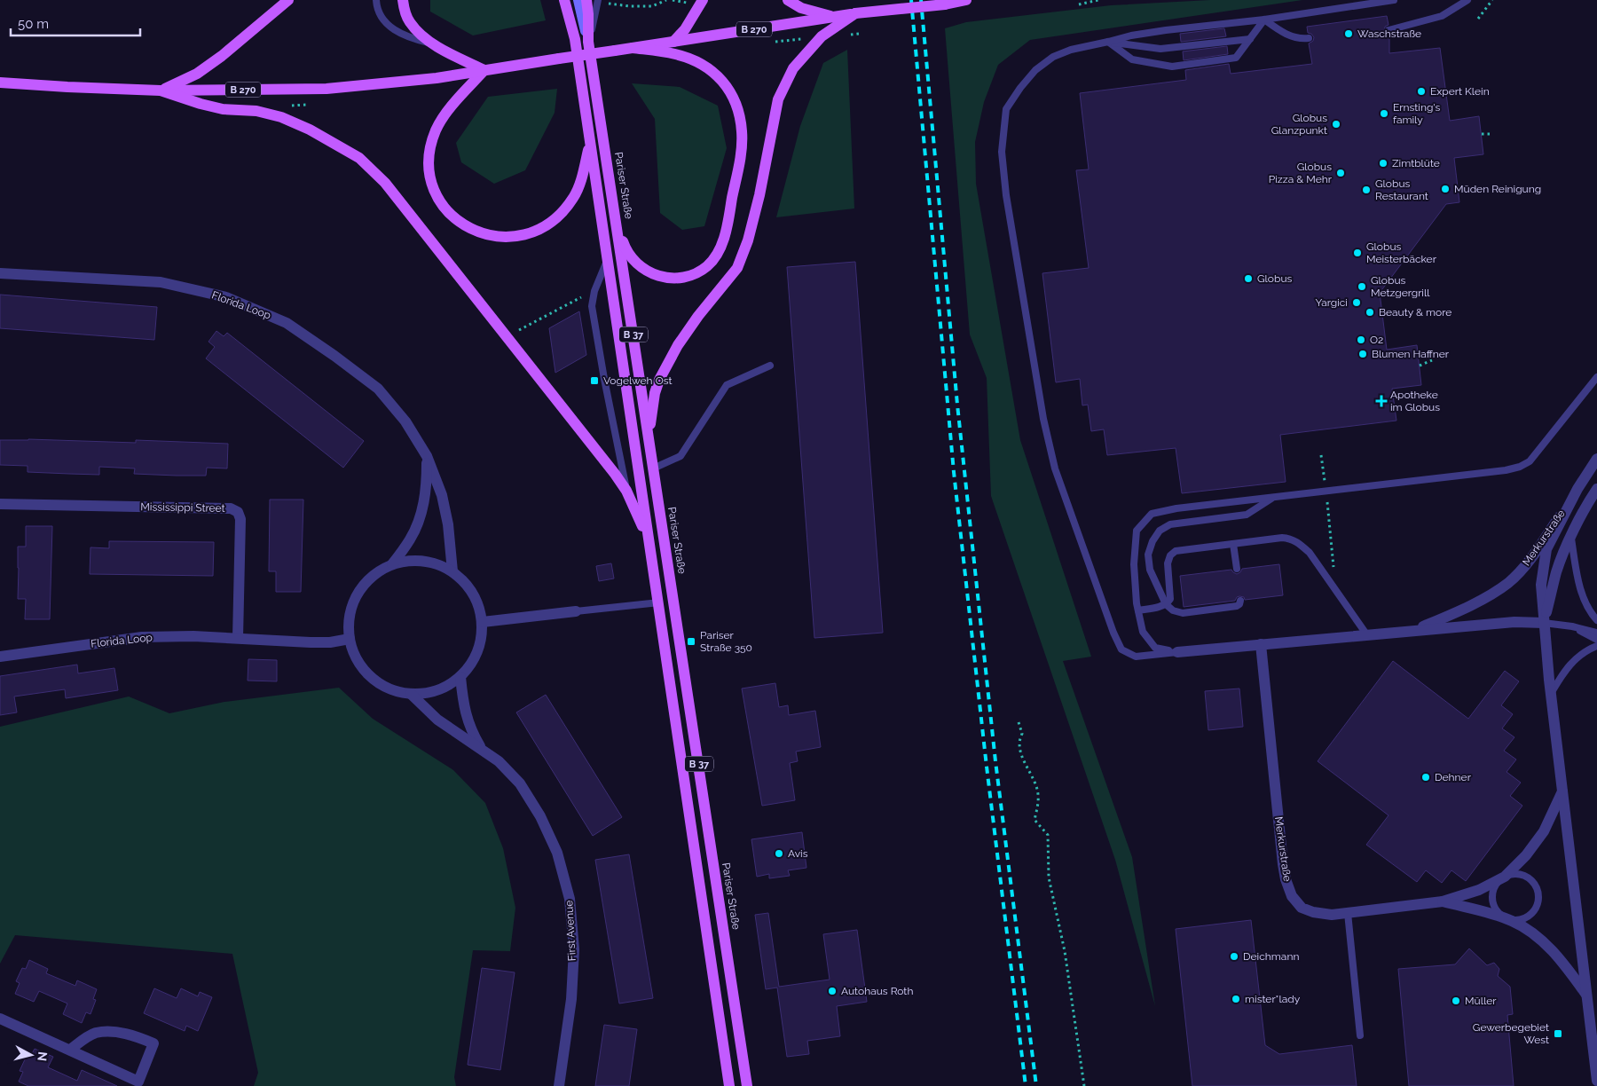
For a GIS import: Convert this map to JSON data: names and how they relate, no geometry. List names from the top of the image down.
{
  "streets": {
    "main road": ["B 270", "Pariser Straße", "B 37"],
    "street": [
      "Florida Loop",
      "Mississippi Street",
      "Merkurstraße",
      "First Avenue"
    ]
  },
  "crossings": [
    ["Florida Loop", "Mississippi Street"],
    ["Florida Loop", "First Avenue"]
  ],
  "places": {
    "other": [
      "Waschstraße",
      "Expert Klein",
      "Ernsting's family",
      "Globus Glanzpunkt",
      "Zimtblüte",
      "Globus Pizza & Mehr",
      "Müden Reinigung",
      "Globus Restaurant",
      "Globus Meisterbäcker",
      "Globus",
      "Globus Metzgergrill",
      "Yargici",
      "Beauty & more",
      "O2",
      "Blumen Haffner",
      "Dehner",
      "Avis",
      "Deichmann",
      "Autohaus Roth",
      "mister*lady",
      "Müller"
    ],
    "transit": ["Vogelweh Ost", "Pariser Straße 350", "Gewerbegebiet West"],
    "health": ["Apotheke im Globus"]
  },
  "scale_bar": "50 m",
  "north": "right"
}
